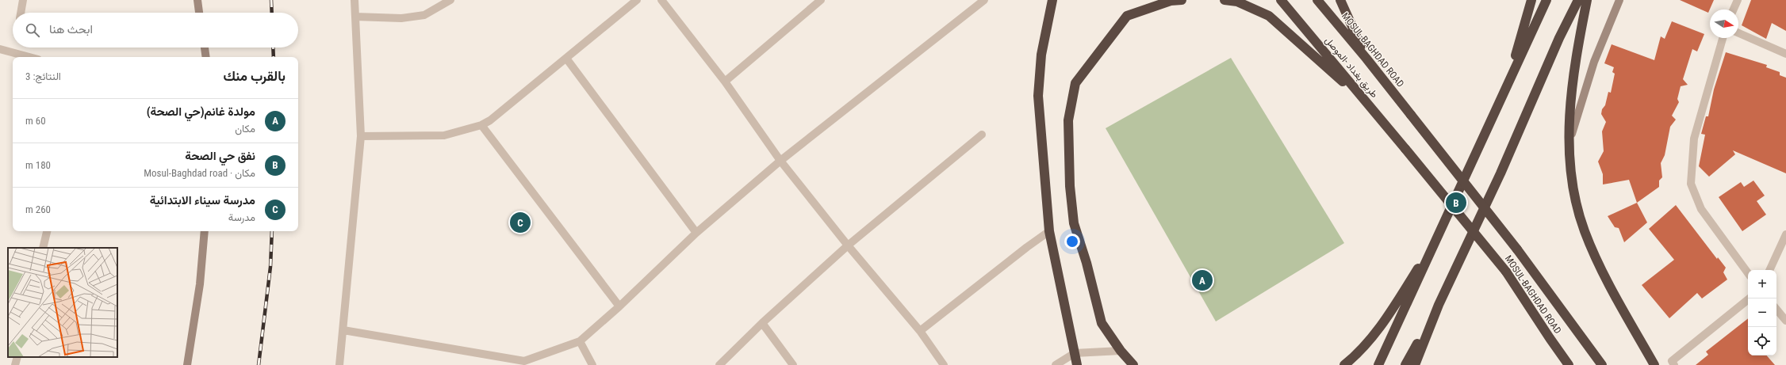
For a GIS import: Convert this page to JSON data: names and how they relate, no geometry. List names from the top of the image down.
{
  "streets": {
    "highway": ["MOSUL-BAGHDAD ROAD", "طريق بغداد -الموصل"]
  },
  "crossings": [
    ["MOSUL-BAGHDAD ROAD", "طريق بغداد -الموصل"]
  ],
  "north": "right",
  "page": {
    "search": "ابحث هنا",
    "heading": ["بالقرب منك", "النتائج: 3"],
    "list": [
      {
        "mark": "A",
        "name": "مولدة غانم(حي الصحة)",
        "note": "مكان",
        "value": "60 m"
      },
      {
        "mark": "B",
        "name": "نفق حي الصحة",
        "note": "مكان · Mosul-Baghdad road",
        "value": "180 m"
      },
      {
        "mark": "C",
        "name": "مدرسة سيناء الابتدائية",
        "note": "مدرسة",
        "value": "260 m"
      }
    ],
    "pins": ["B", "C", "A"],
    "map_buttons": ["+", "−"]
  }
}
